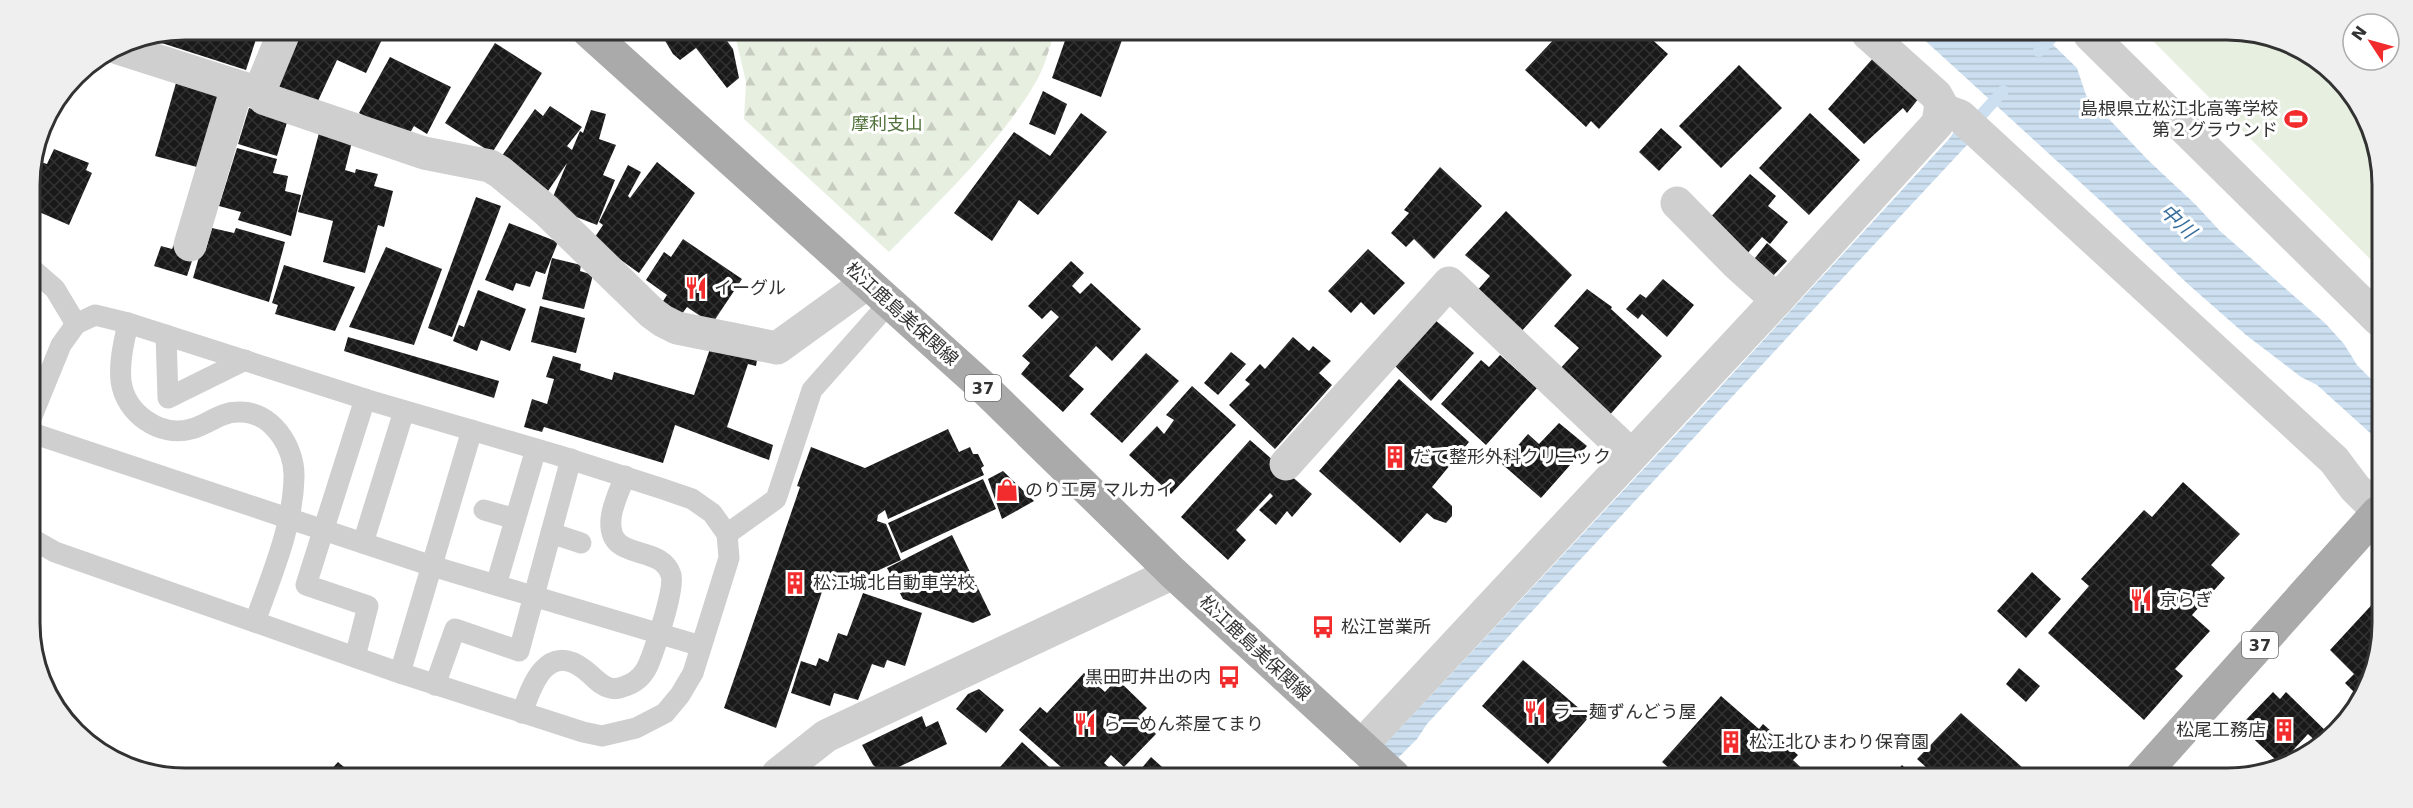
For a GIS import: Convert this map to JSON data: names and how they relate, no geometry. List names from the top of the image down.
{
  "streets": {
    "main road": ["松江鹿島美保関線", "37"]
  },
  "water": ["中川"],
  "parks": ["摩利支山"],
  "places": {
    "sports": ["島根県立松江北高等学校 第２グラウンド"],
    "restaurant": [
      "イーグル",
      "京らぎ",
      "ラー麺ずんどう屋",
      "らーめん茶屋てまり"
    ],
    "building": [
      "だて整形外科クリニック",
      "松江城北自動車学校",
      "松尾工務店",
      "松江北ひまわり保育園"
    ],
    "shop": ["のり工房 マルカイ"],
    "bus stop": ["松江営業所", "黒田町井出の内"]
  },
  "north": "top left"
}
